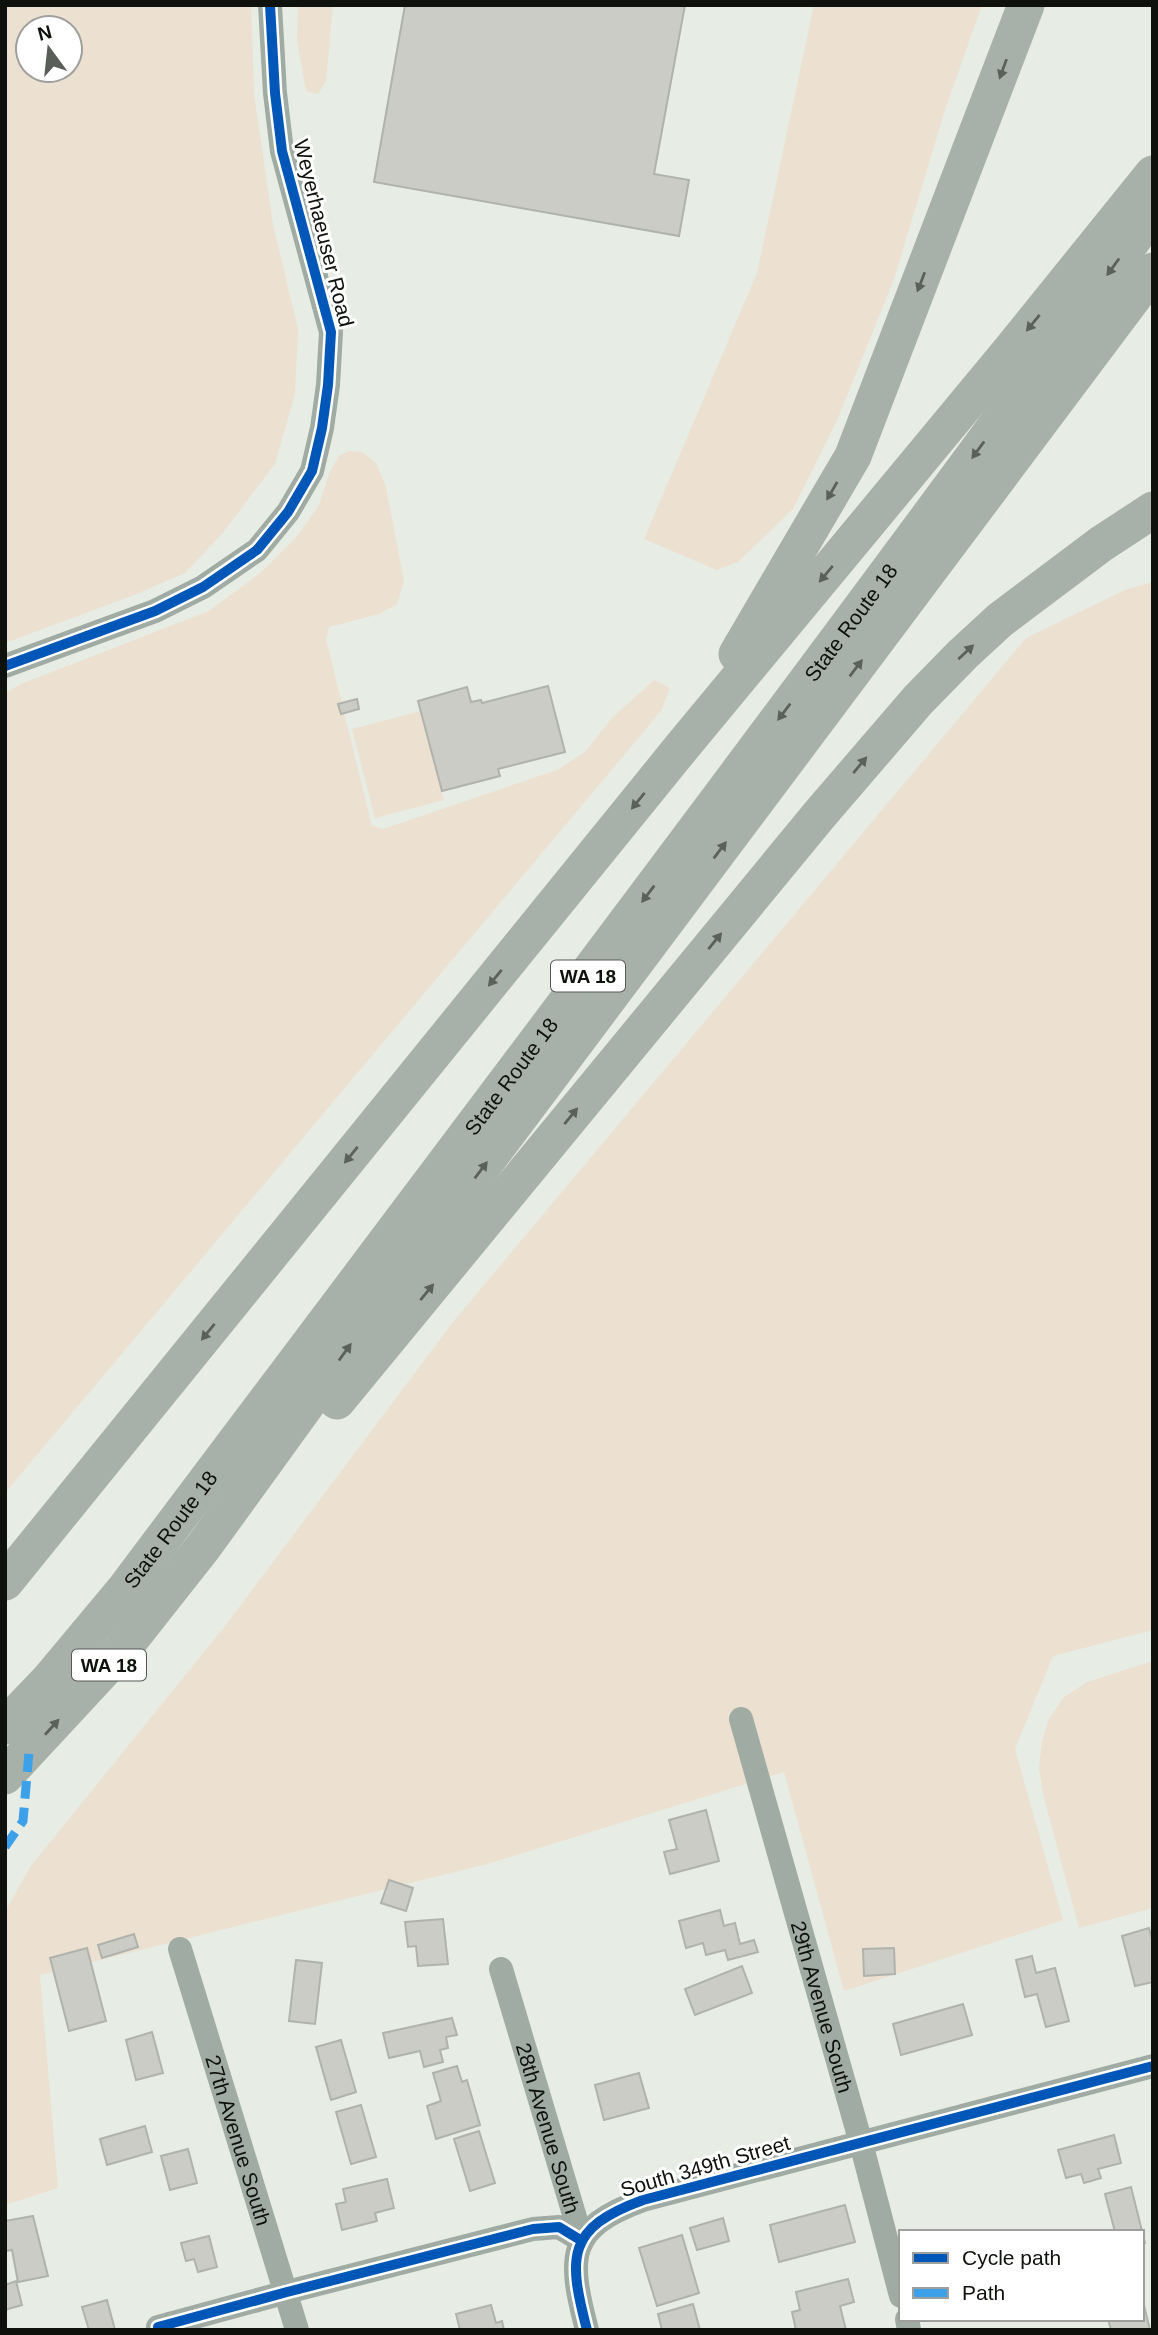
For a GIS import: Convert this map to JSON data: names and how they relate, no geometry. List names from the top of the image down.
{
  "streets": {
    "highway": ["State Route 18", "WA 18"],
    "street": [
      "Weyerhaeuser Road",
      "29th Avenue South",
      "28th Avenue South",
      "27th Avenue South",
      "South 349th Street"
    ]
  },
  "crossings": [
    ["29th Avenue South", "South 349th Street"],
    ["28th Avenue South", "South 349th Street"]
  ],
  "legend": ["Cycle path", "Path"],
  "north": "top"
}
